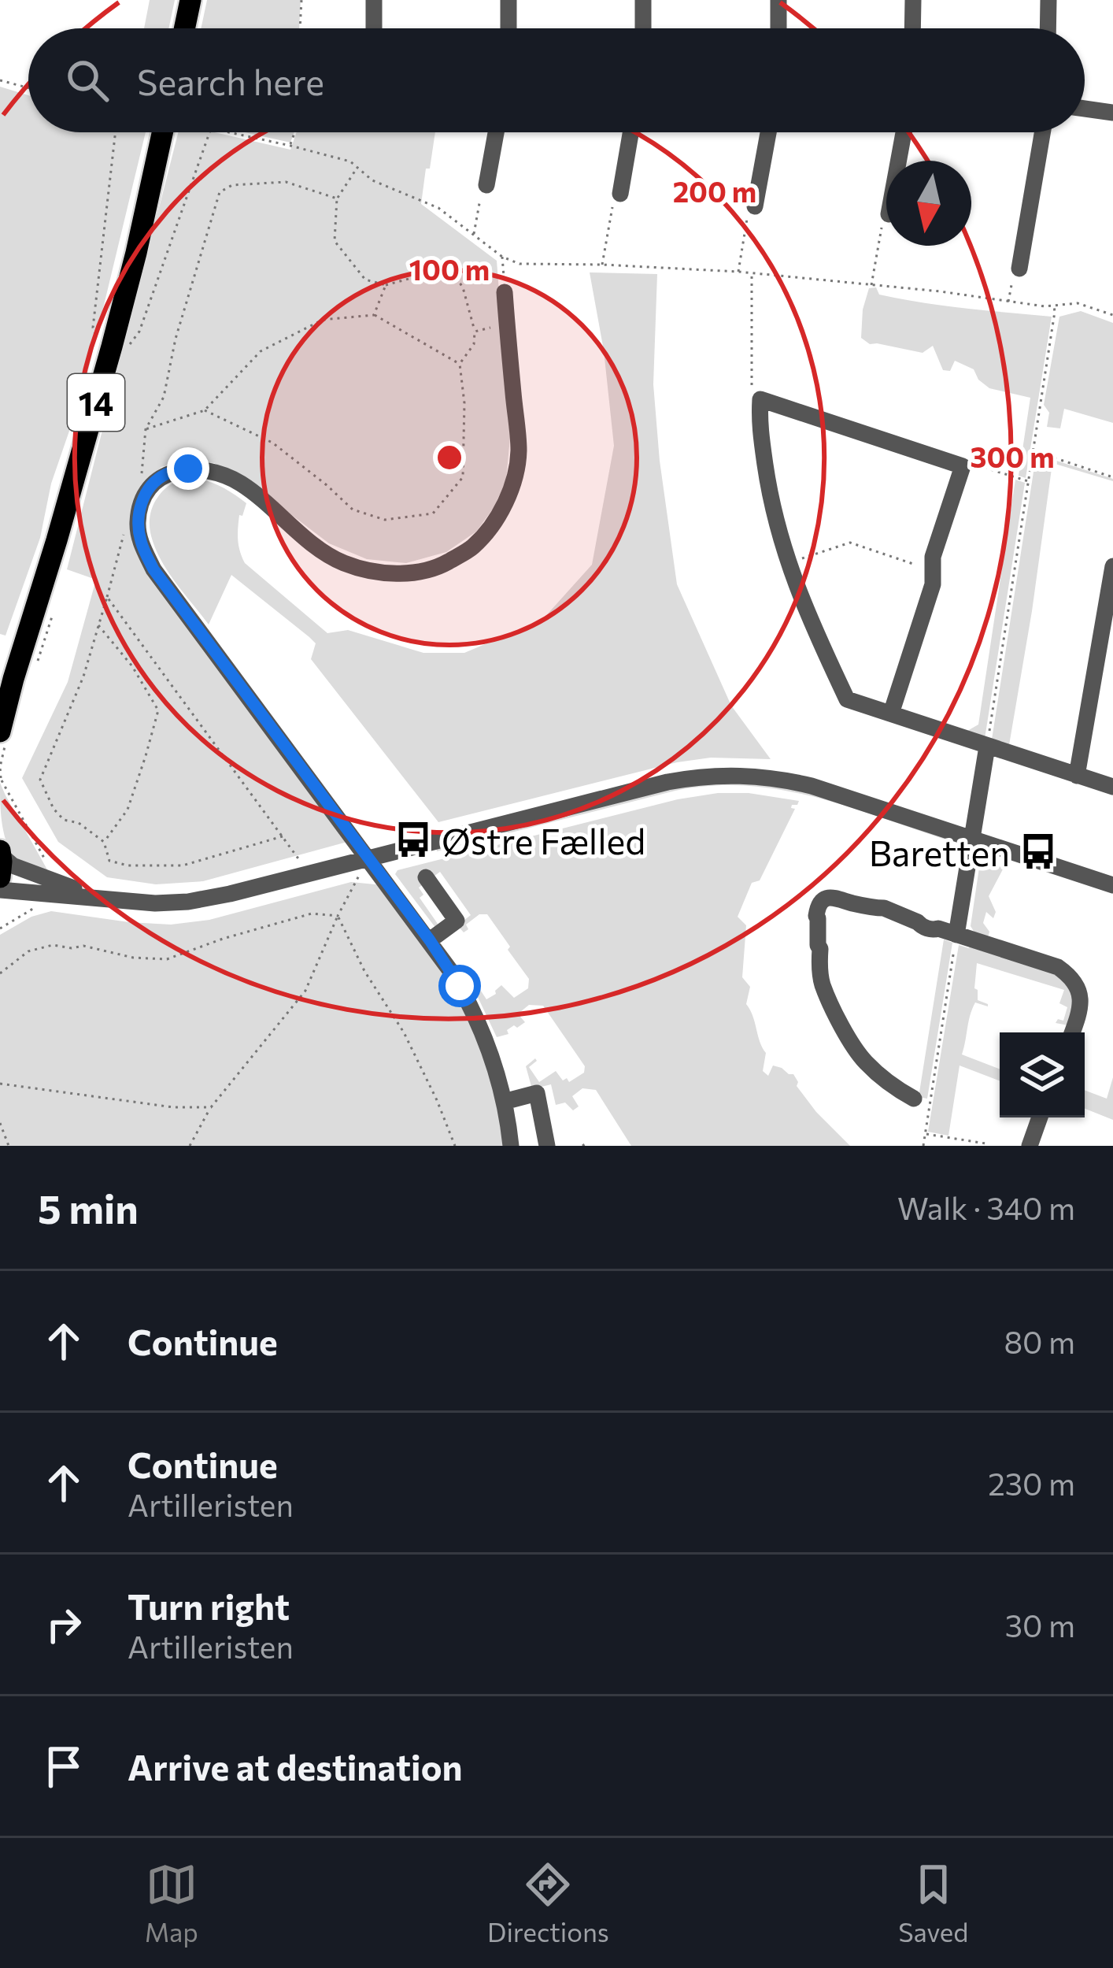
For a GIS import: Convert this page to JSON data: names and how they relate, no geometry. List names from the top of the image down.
{
  "streets": {
    "main road": ["14"]
  },
  "places": {
    "bus stop": ["Østre Fælled", "Baretten"]
  },
  "north": "bottom",
  "page": {
    "search": "Search here",
    "heading": ["5 min", "Walk · 340 m"],
    "list": [
      ["Continue", "80 m"],
      ["Continue", "Artilleristen", "230 m"],
      ["Turn right", "Artilleristen", "30 m"],
      "Arrive at destination"
    ],
    "nav": ["Map", "Directions", "Saved"]
  },
  "rings": ["200 m", "100 m", "300 m"]
}
